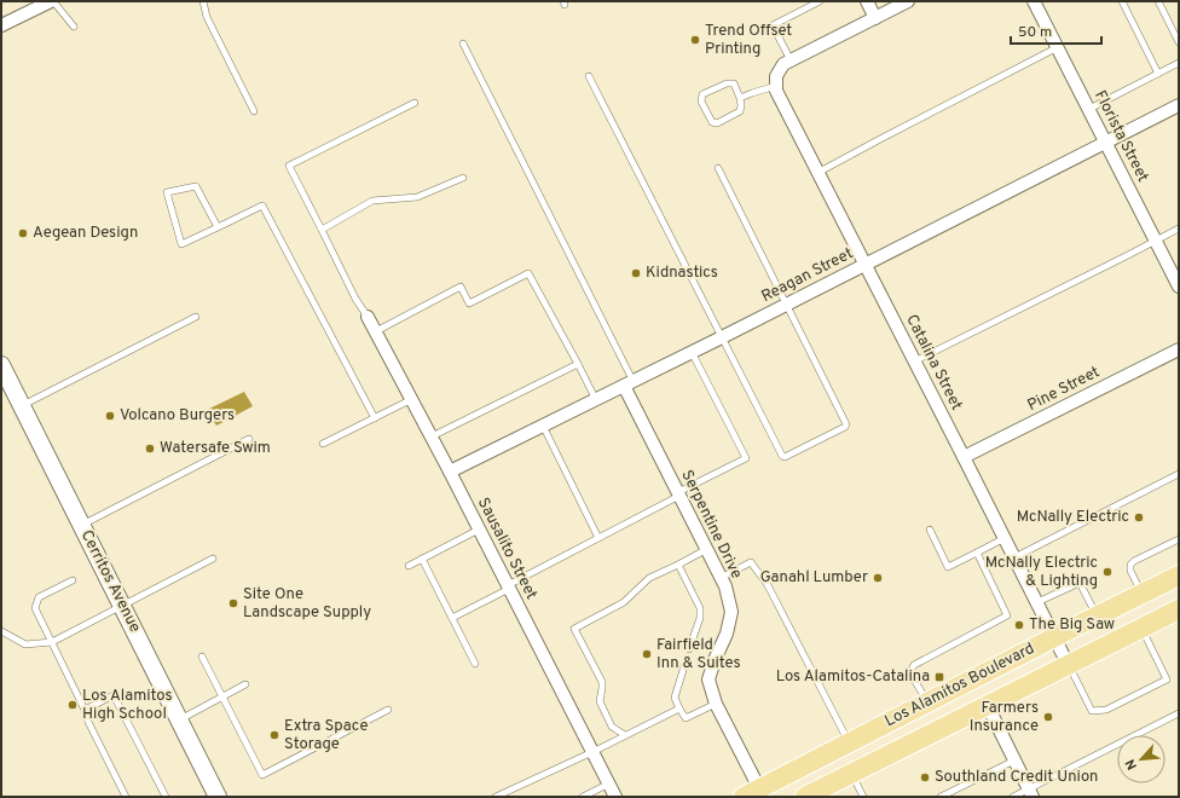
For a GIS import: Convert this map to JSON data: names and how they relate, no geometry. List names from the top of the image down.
{
  "streets": {
    "main road": ["Cerritos Avenue", "Los Alamitos Boulevard"],
    "street": [
      "Florista Street",
      "Reagan Street",
      "Catalina Street",
      "Pine Street",
      "Serpentine Drive",
      "Sausalito Street"
    ]
  },
  "crossings": [
    ["Florista Street", "Reagan Street"],
    ["Reagan Street", "Catalina Street"],
    ["Reagan Street", "Serpentine Drive"],
    ["Reagan Street", "Sausalito Street"],
    ["Catalina Street", "Pine Street"],
    ["Catalina Street", "Los Alamitos Boulevard"],
    ["Serpentine Drive", "Los Alamitos Boulevard"]
  ],
  "places": {
    "other": [
      "Trend Offset Printing",
      "Aegean Design",
      "Kidnastics",
      "Volcano Burgers",
      "Watersafe Swim",
      "McNally Electric",
      "McNally Electric & Lighting",
      "Ganahl Lumber",
      "Site One Landscape Supply",
      "The Big Saw",
      "Fairfield Inn & Suites",
      "Los Alamitos High School",
      "Farmers Insurance",
      "Extra Space Storage",
      "Southland Credit Union"
    ],
    "transit": ["Los Alamitos-Catalina"]
  },
  "scale_bar": "50 m",
  "north": "bottom left"
}
